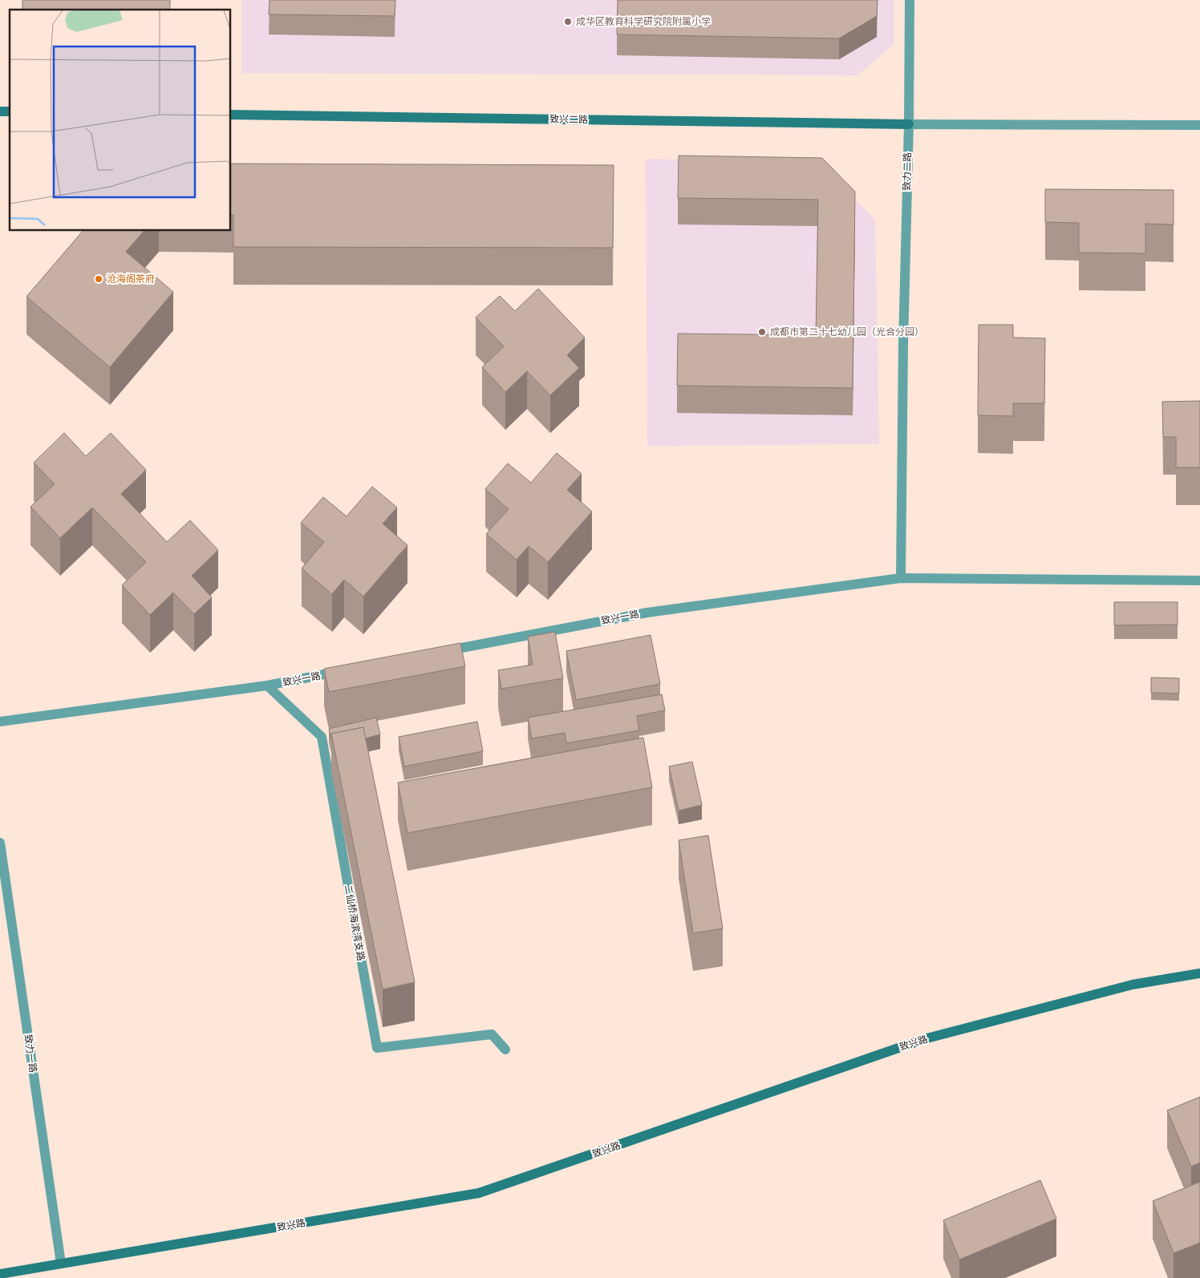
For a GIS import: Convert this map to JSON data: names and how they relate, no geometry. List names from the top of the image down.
{
  "streets": {
    "street": [
      "致兴二路",
      "致力二路",
      "致兴一路",
      "二仙桥海滨湾支路",
      "致兴路",
      "致力一路"
    ]
  },
  "crossings": [
    ["致兴二路", "致力二路"],
    ["致力二路", "致兴一路"],
    ["致兴一路", "二仙桥海滨湾支路"],
    ["致兴路", "致力一路"]
  ],
  "places": ["成华区教育科学研究院附属小学", "沧海阁茶府", "成都市第二十七幼儿园（光合分园）"]
}
